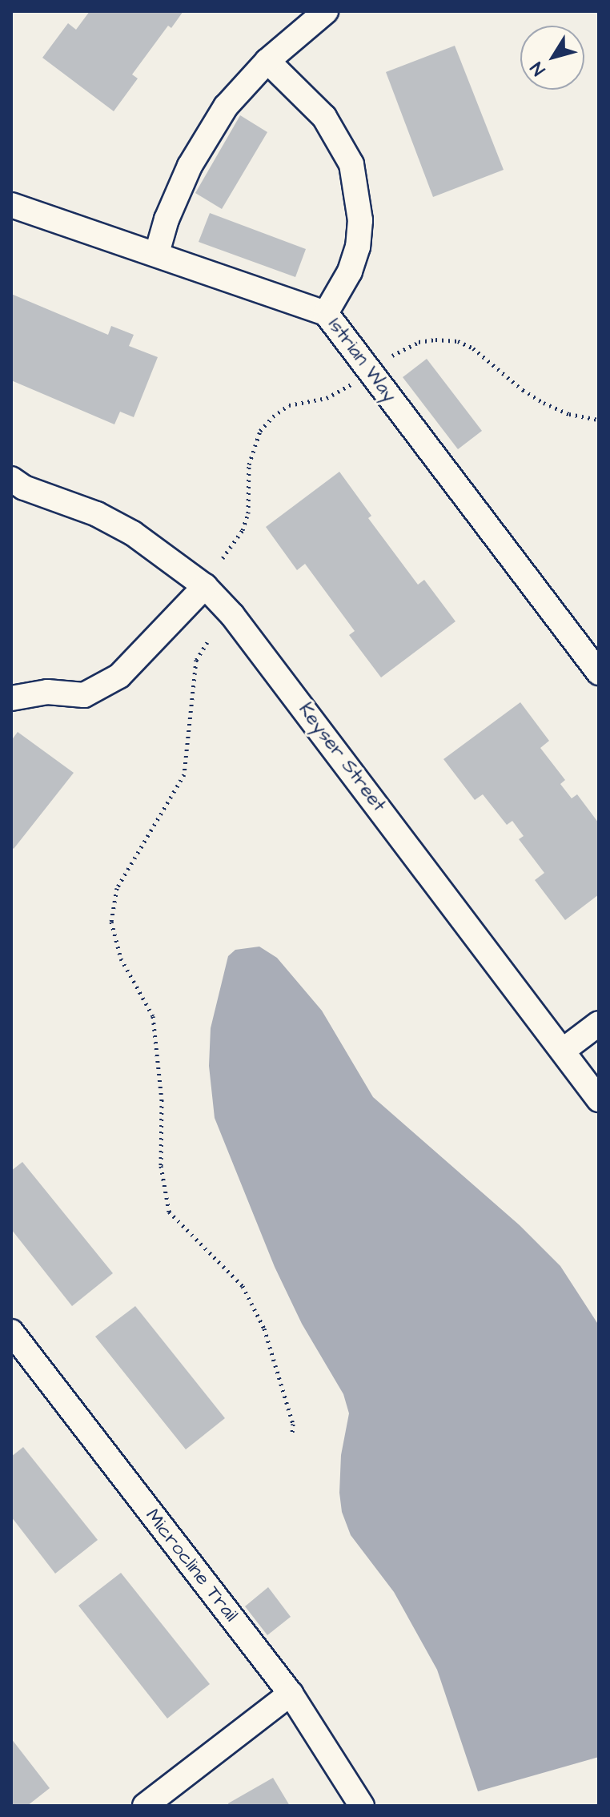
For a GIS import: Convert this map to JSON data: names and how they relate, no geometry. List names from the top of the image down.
{
  "streets": {
    "street": ["Istrian Way", "Keyser Street", "Microcline Trail"]
  },
  "north": "bottom left"
}
